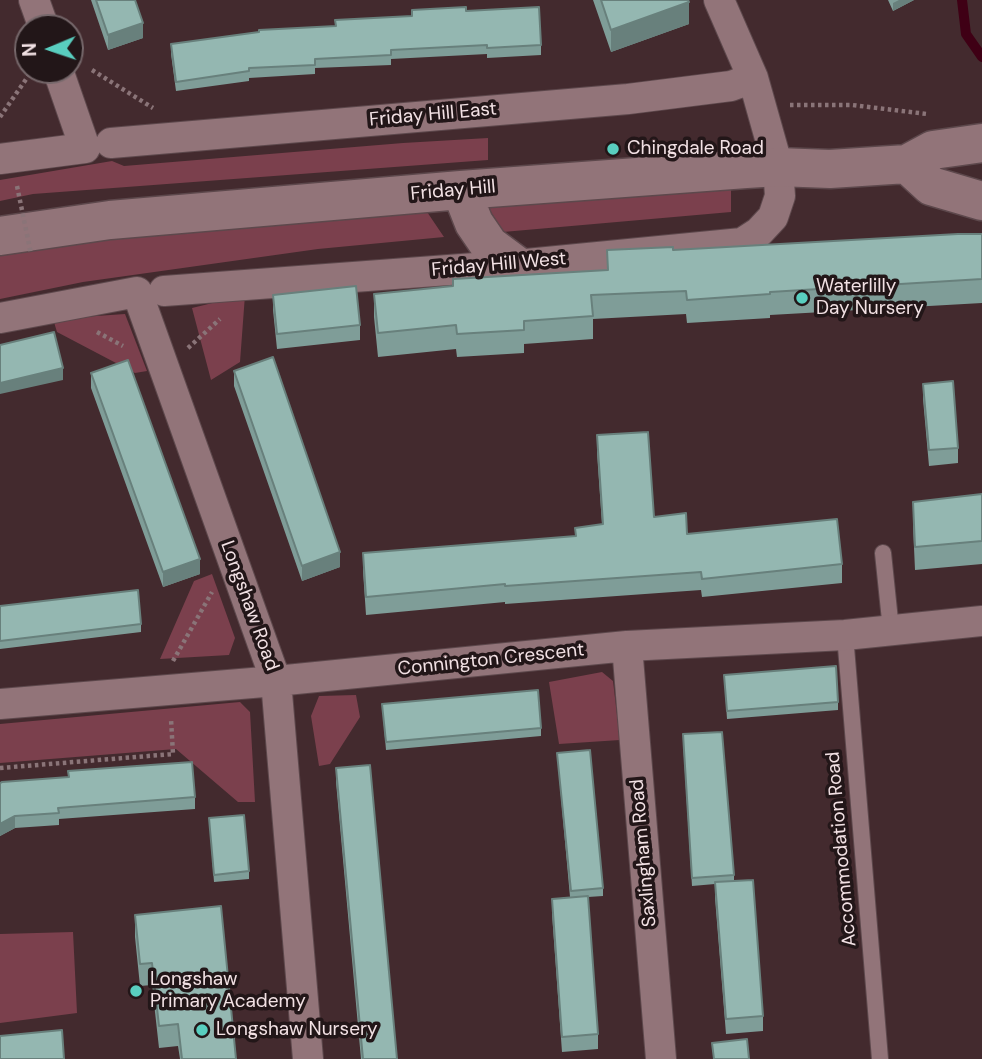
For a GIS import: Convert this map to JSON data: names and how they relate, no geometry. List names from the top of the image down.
{
  "streets": {
    "main road": ["Friday Hill"],
    "street": [
      "Friday Hill East",
      "Friday Hill West",
      "Longshaw Road",
      "Connington Crescent",
      "Saxlingham Road"
    ],
    "lane": ["Accommodation Road"]
  },
  "crossings": [
    ["Friday Hill", "Friday Hill West"],
    ["Friday Hill West", "Longshaw Road"],
    ["Longshaw Road", "Connington Crescent"],
    ["Connington Crescent", "Accommodation Road"],
    ["Connington Crescent", "Saxlingham Road"]
  ],
  "places": [
    "Chingdale Road",
    "Waterlilly Day Nursery",
    "Longshaw Primary Academy",
    "Longshaw Nursery"
  ],
  "north": "left"
}
